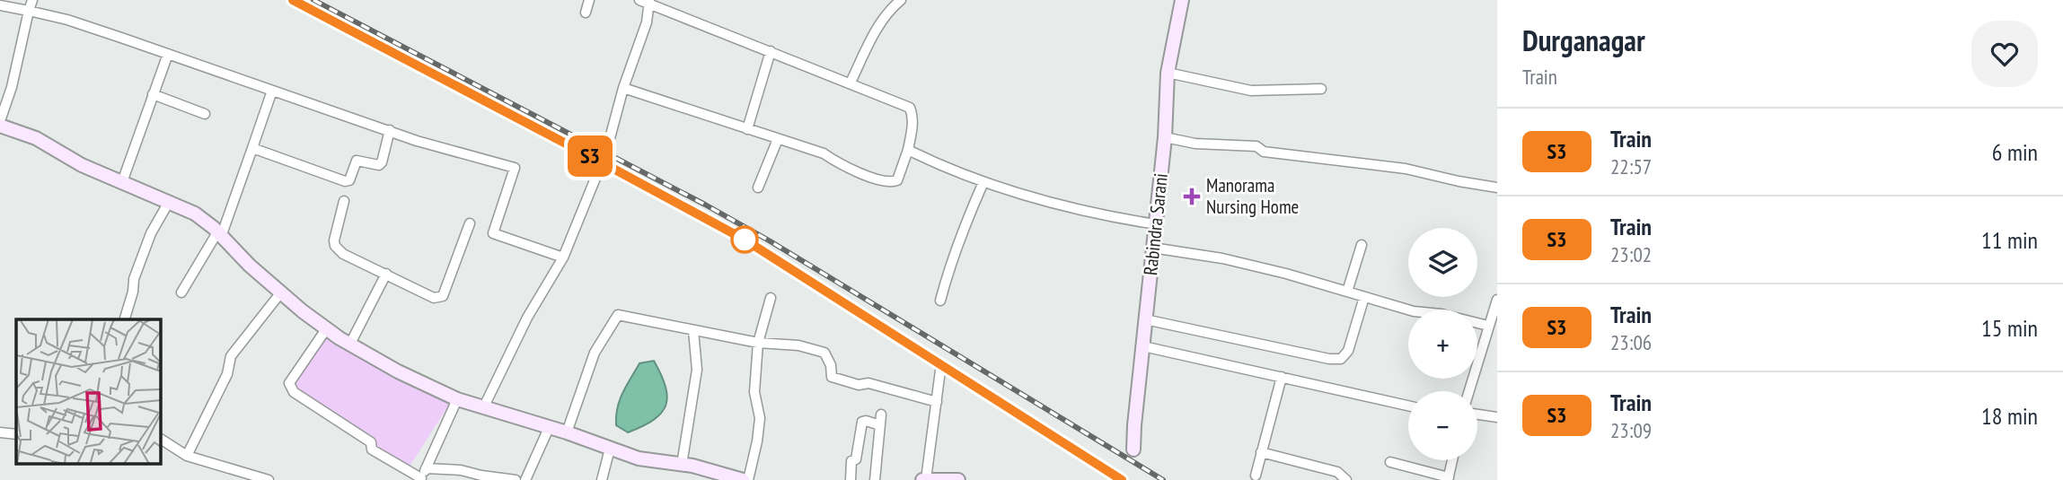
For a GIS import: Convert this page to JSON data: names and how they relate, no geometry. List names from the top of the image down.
{
  "streets": {
    "street": ["Rabindra Sarani"]
  },
  "places": {
    "health": ["Manorama Nursing Home"]
  },
  "page": {
    "on_map": "S3",
    "heading": ["Durganagar", "Train"],
    "list": [
      {
        "mark": "S3",
        "name": "Train",
        "note": "22:57",
        "value": "6 min"
      },
      {
        "mark": "S3",
        "name": "Train",
        "note": "23:02",
        "value": "11 min"
      },
      {
        "mark": "S3",
        "name": "Train",
        "note": "23:06",
        "value": "15 min"
      },
      {
        "mark": "S3",
        "name": "Train",
        "note": "23:09",
        "value": "18 min"
      }
    ],
    "map_buttons": ["+", "−"]
  }
}
